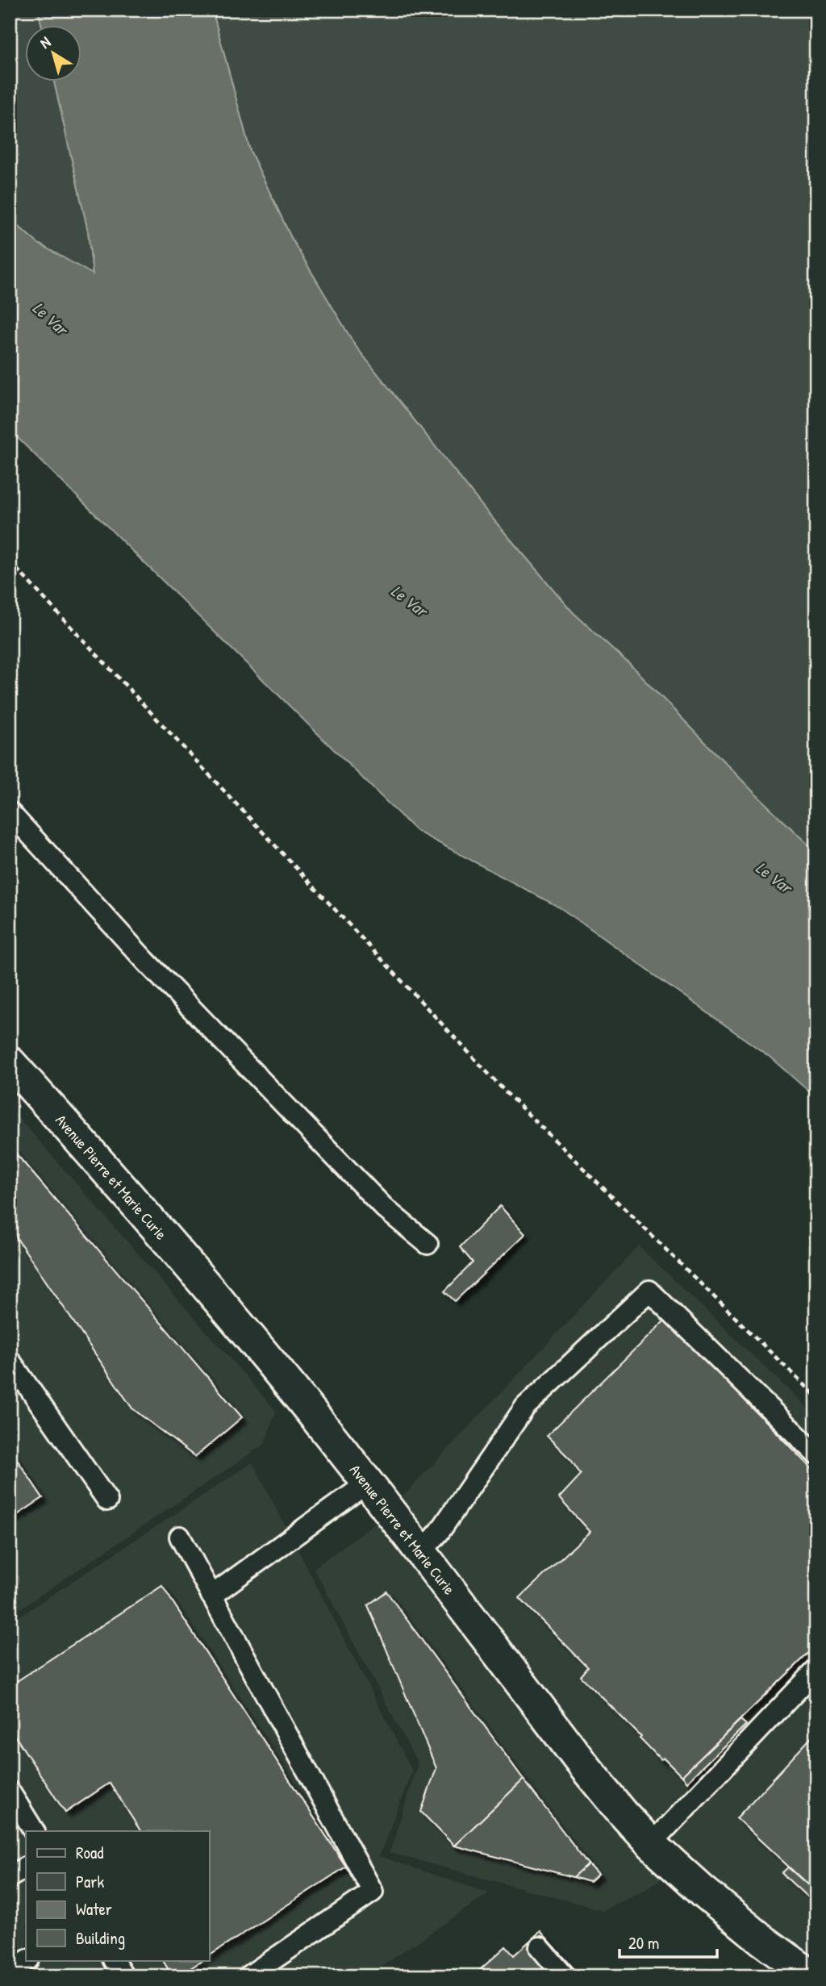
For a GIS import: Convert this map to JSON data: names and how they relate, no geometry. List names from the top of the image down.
{
  "streets": {
    "main road": ["Avenue Pierre et Marie Curie"]
  },
  "water": ["Le Var"],
  "legend": [
    "Road",
    "Park",
    "Water",
    "Building"
  ],
  "scale_bar": "20 m",
  "north": "top left"
}
